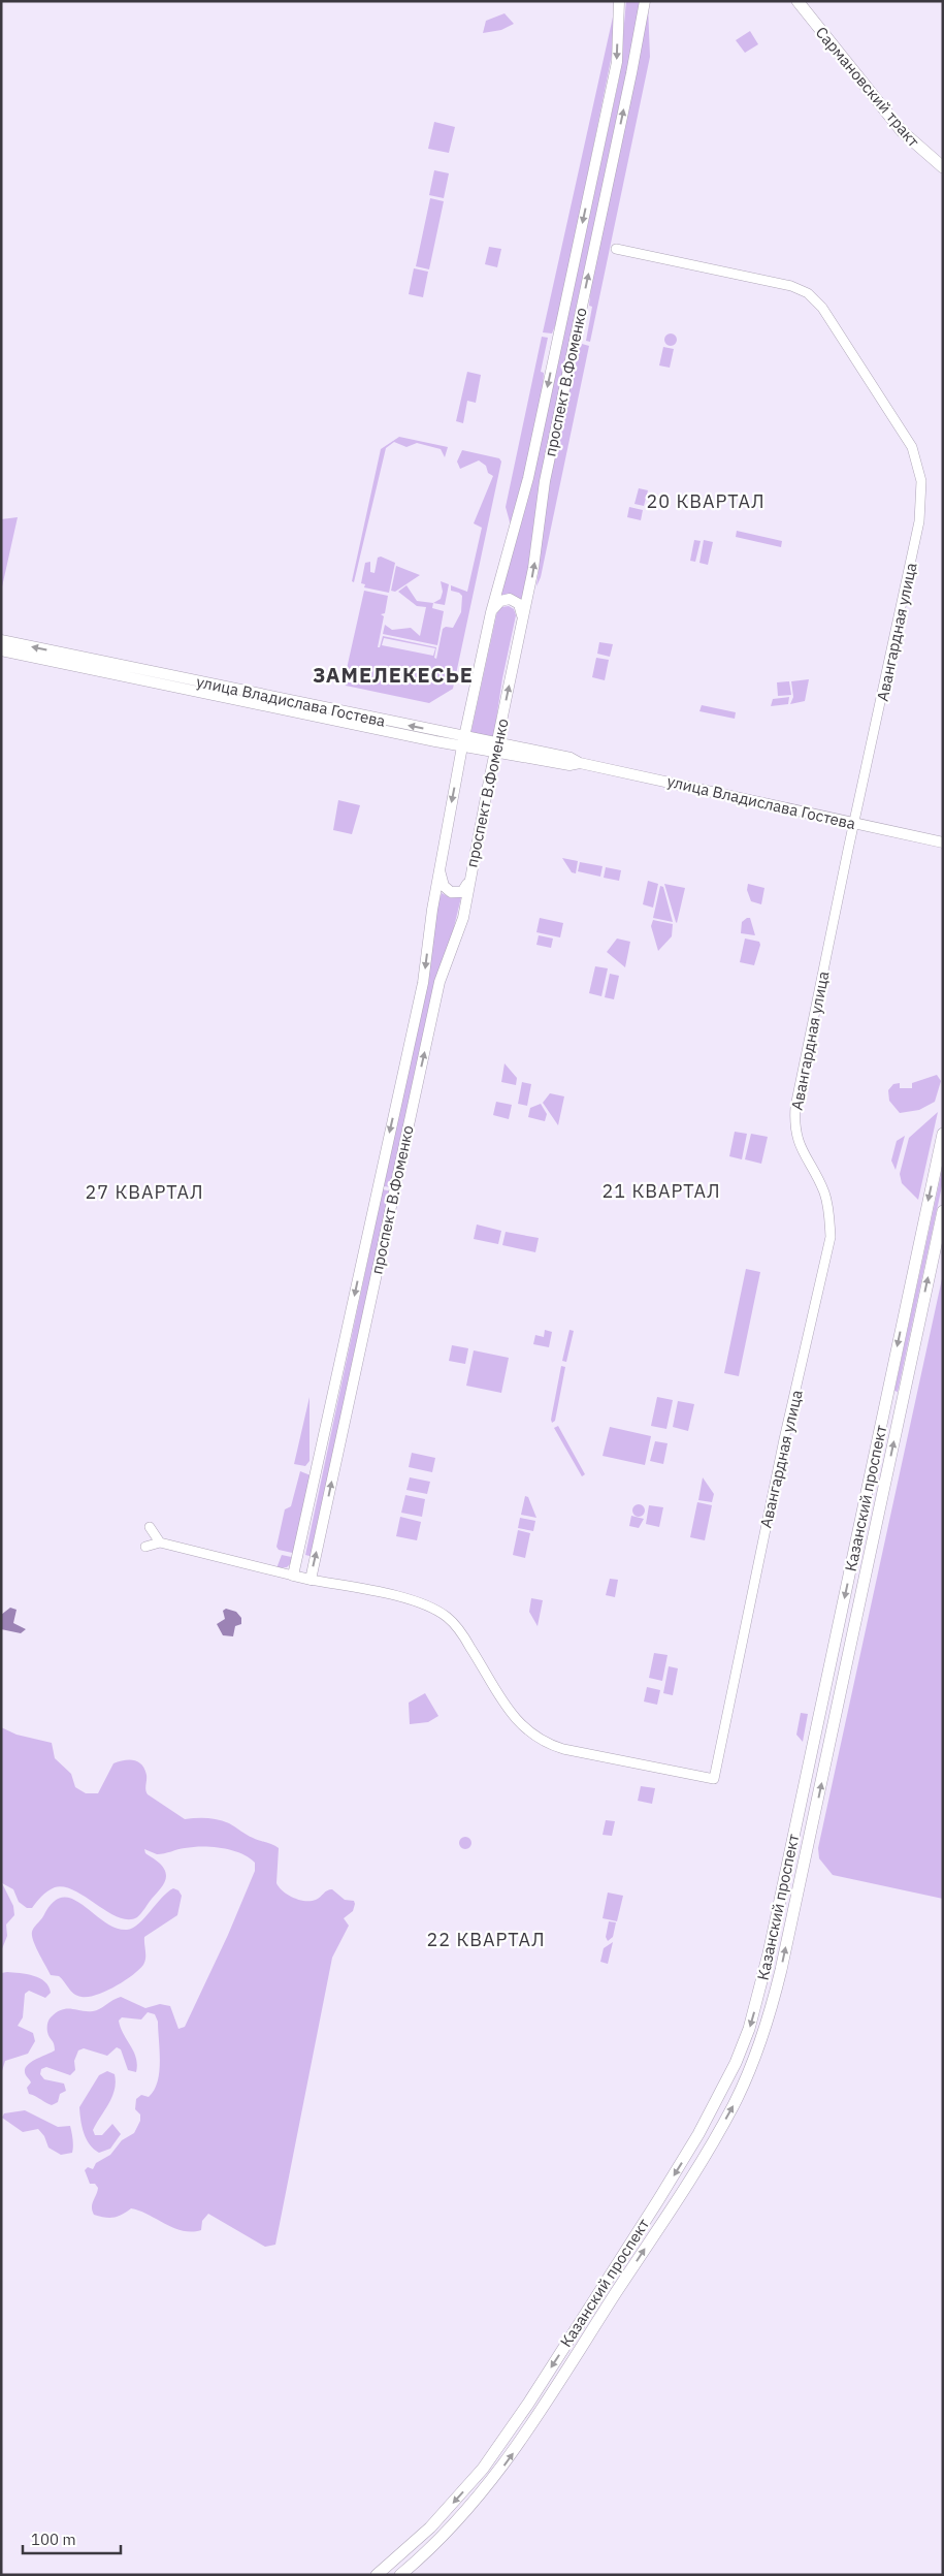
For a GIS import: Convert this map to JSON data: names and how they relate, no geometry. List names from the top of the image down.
{
  "streets": {
    "main road": [
      "Сармановский тракт",
      "проспект В.Фоменко",
      "улица Владислава Гостева",
      "Казанский проспект"
    ],
    "street": ["Авангардная улица"]
  },
  "crossings": [
    ["проспект В.Фоменко", "Авангардная улица"],
    ["проспект В.Фоменко", "улица Владислава Гостева"],
    ["Авангардная улица", "улица Владислава Гостева"]
  ],
  "districts": [
    "20 КВАРТАЛ",
    "ЗАМЕЛЕКЕСЬЕ",
    "21 КВАРТАЛ",
    "27 КВАРТАЛ",
    "22 КВАРТАЛ"
  ],
  "scale_bar": "100 m"
}
